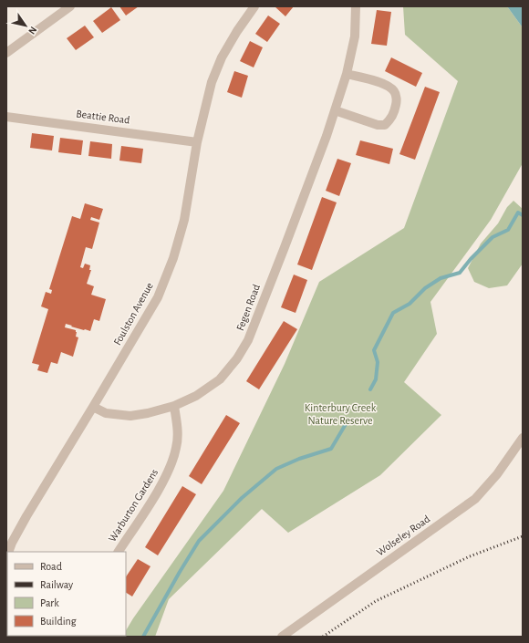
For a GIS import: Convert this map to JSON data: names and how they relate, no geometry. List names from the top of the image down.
{
  "streets": {
    "street": [
      "Beattie Road",
      "Fegen Road",
      "Foulston Avenue",
      "Warburton Gardens",
      "Wolseley Road"
    ]
  },
  "crossings": [
    ["Beattie Road", "Foulston Avenue"],
    ["Fegen Road", "Foulston Avenue"],
    ["Fegen Road", "Warburton Gardens"]
  ],
  "parks": ["Kinterbury Creek Nature Reserve"],
  "legend": [
    "Road",
    "Railway",
    "Park",
    "Building"
  ],
  "north": "bottom right"
}
